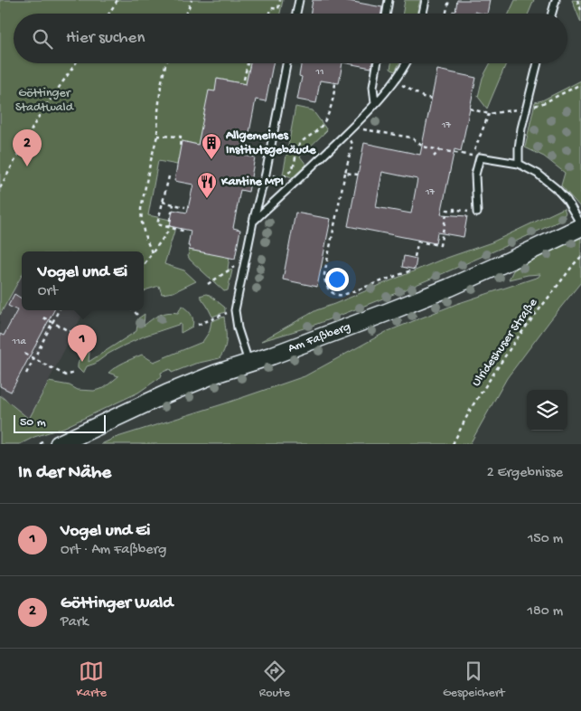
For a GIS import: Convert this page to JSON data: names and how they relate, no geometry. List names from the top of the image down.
{
  "streets": {
    "street": ["Am Faßberg"],
    "path": ["Ulrideshuser Straße"]
  },
  "parks": ["Göttinger Stadtwald"],
  "places": {
    "building": ["Allgemeines Institutsgebäude"],
    "restaurant": ["Kantine MPI"]
  },
  "house_numbers": [
    "11",
    "17",
    "17",
    "11a"
  ],
  "scale_bar": "50 m",
  "page": {
    "search": "Hier suchen",
    "pins": ["2", "1"],
    "popup": ["Vogel und Ei", "Ort"],
    "scale": "50 m",
    "heading": ["In der Nähe", "2 Ergebnisse"],
    "list": [
      {
        "mark": "1",
        "name": "Vogel und Ei",
        "note": "Ort · Am Faßberg",
        "value": "150 m"
      },
      {
        "mark": "2",
        "name": "Göttinger Wald",
        "note": "Park",
        "value": "180 m"
      }
    ],
    "nav": ["Karte", "Route", "Gespeichert"]
  }
}
